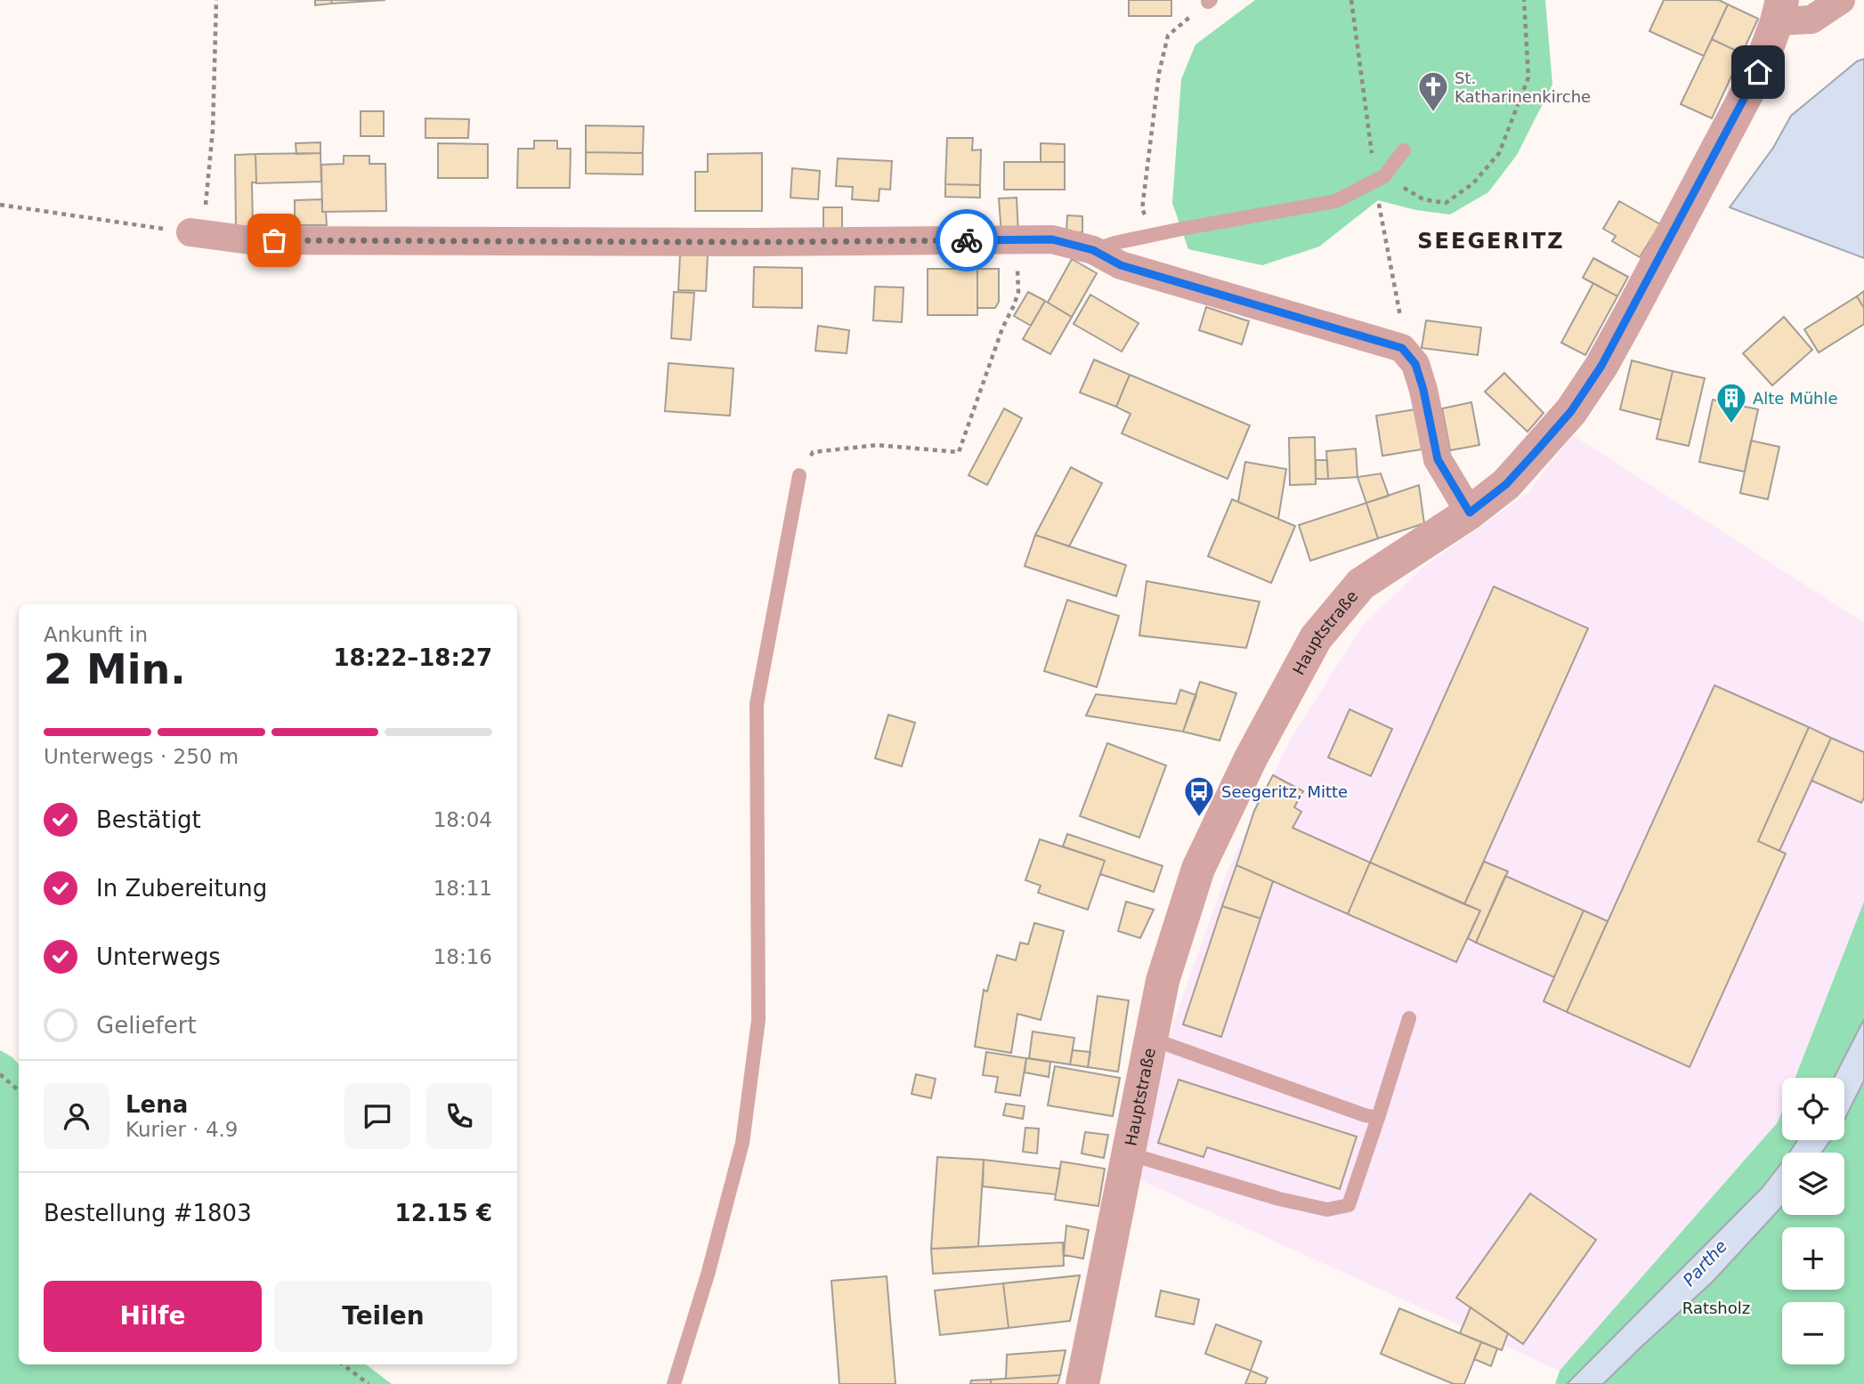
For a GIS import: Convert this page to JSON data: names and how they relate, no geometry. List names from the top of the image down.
{
  "streets": {
    "street": ["Hauptstraße"]
  },
  "districts": ["SEEGERITZ"],
  "water": ["Parthe"],
  "parks": ["Ratsholz"],
  "places": {
    "church": ["St. Katharinenkirche"],
    "building": ["Alte Mühle"],
    "bus stop": ["Seegeritz, Mitte"]
  },
  "page": {
    "heading": ["2 Min.", "Ankunft in", "18:22–18:27"],
    "panel": [
      "Lena",
      "Kurier · 4.9",
      "Bestellung #1803",
      "12.15 €"
    ],
    "bar": "Unterwegs · 250 m",
    "list": [
      ["Bestätigt", "18:04"],
      ["In Zubereitung", "18:11"],
      ["Unterwegs", "18:16"],
      "Geliefert"
    ],
    "map_buttons": ["+", "−"],
    "buttons": ["Hilfe", "Teilen"]
  }
}
